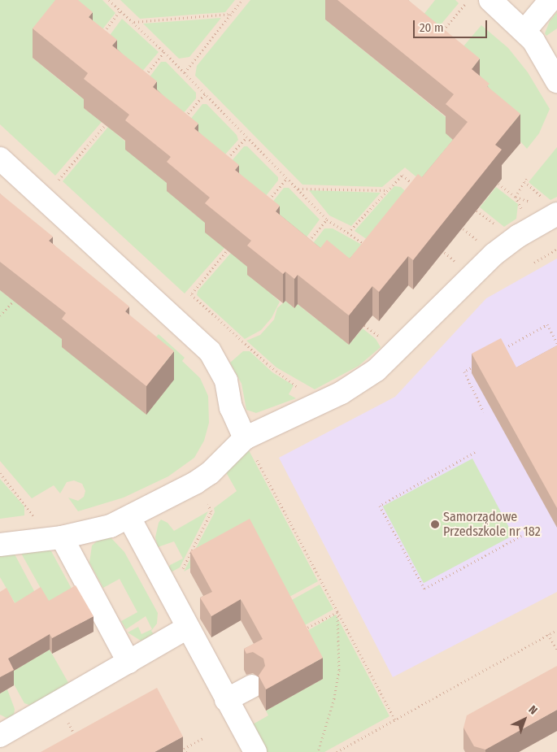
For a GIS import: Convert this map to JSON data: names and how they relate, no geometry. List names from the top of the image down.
{
  "places": ["Samorządowe Przedszkole nr 182"],
  "scale_bar": "20 m",
  "north": "top right"
}
